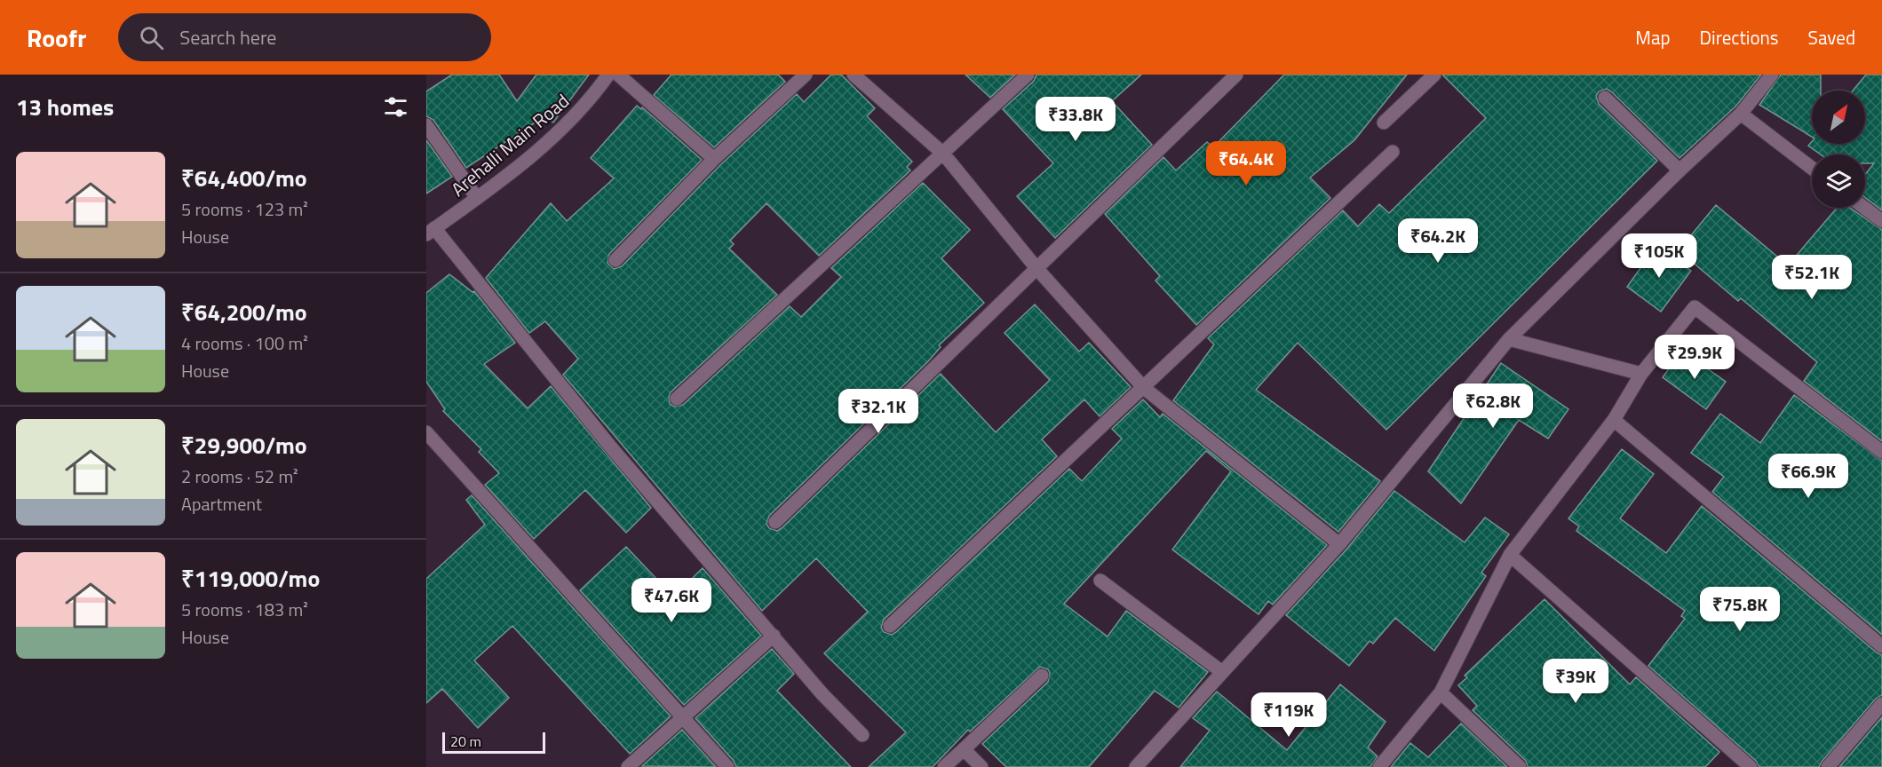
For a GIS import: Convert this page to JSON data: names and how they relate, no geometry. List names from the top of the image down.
{
  "streets": {
    "street": ["Arehalli Main Road"]
  },
  "scale_bar": "20 m",
  "north": "top right",
  "page": {
    "header": "Roofr",
    "search": "Search here",
    "nav": ["Map", "Directions", "Saved"],
    "heading": "13 homes",
    "price": [
      "₹33.8K",
      "₹64.4K",
      "₹64.2K",
      "₹105K",
      "₹52.1K",
      "₹29.9K",
      "₹62.8K",
      "₹32.1K",
      "₹66.9K",
      "₹47.6K",
      "₹75.8K",
      "₹39K",
      "₹119K"
    ],
    "list": [
      {
        "name": "₹64,400/mo",
        "note": "5 rooms · 123 m² · House"
      },
      {
        "name": "₹64,200/mo",
        "note": "4 rooms · 100 m² · House"
      },
      {
        "name": "₹29,900/mo",
        "note": "2 rooms · 52 m² · Apartment"
      },
      {
        "name": "₹119,000/mo",
        "note": "5 rooms · 183 m² · House"
      }
    ],
    "scale": "20 m"
  }
}
